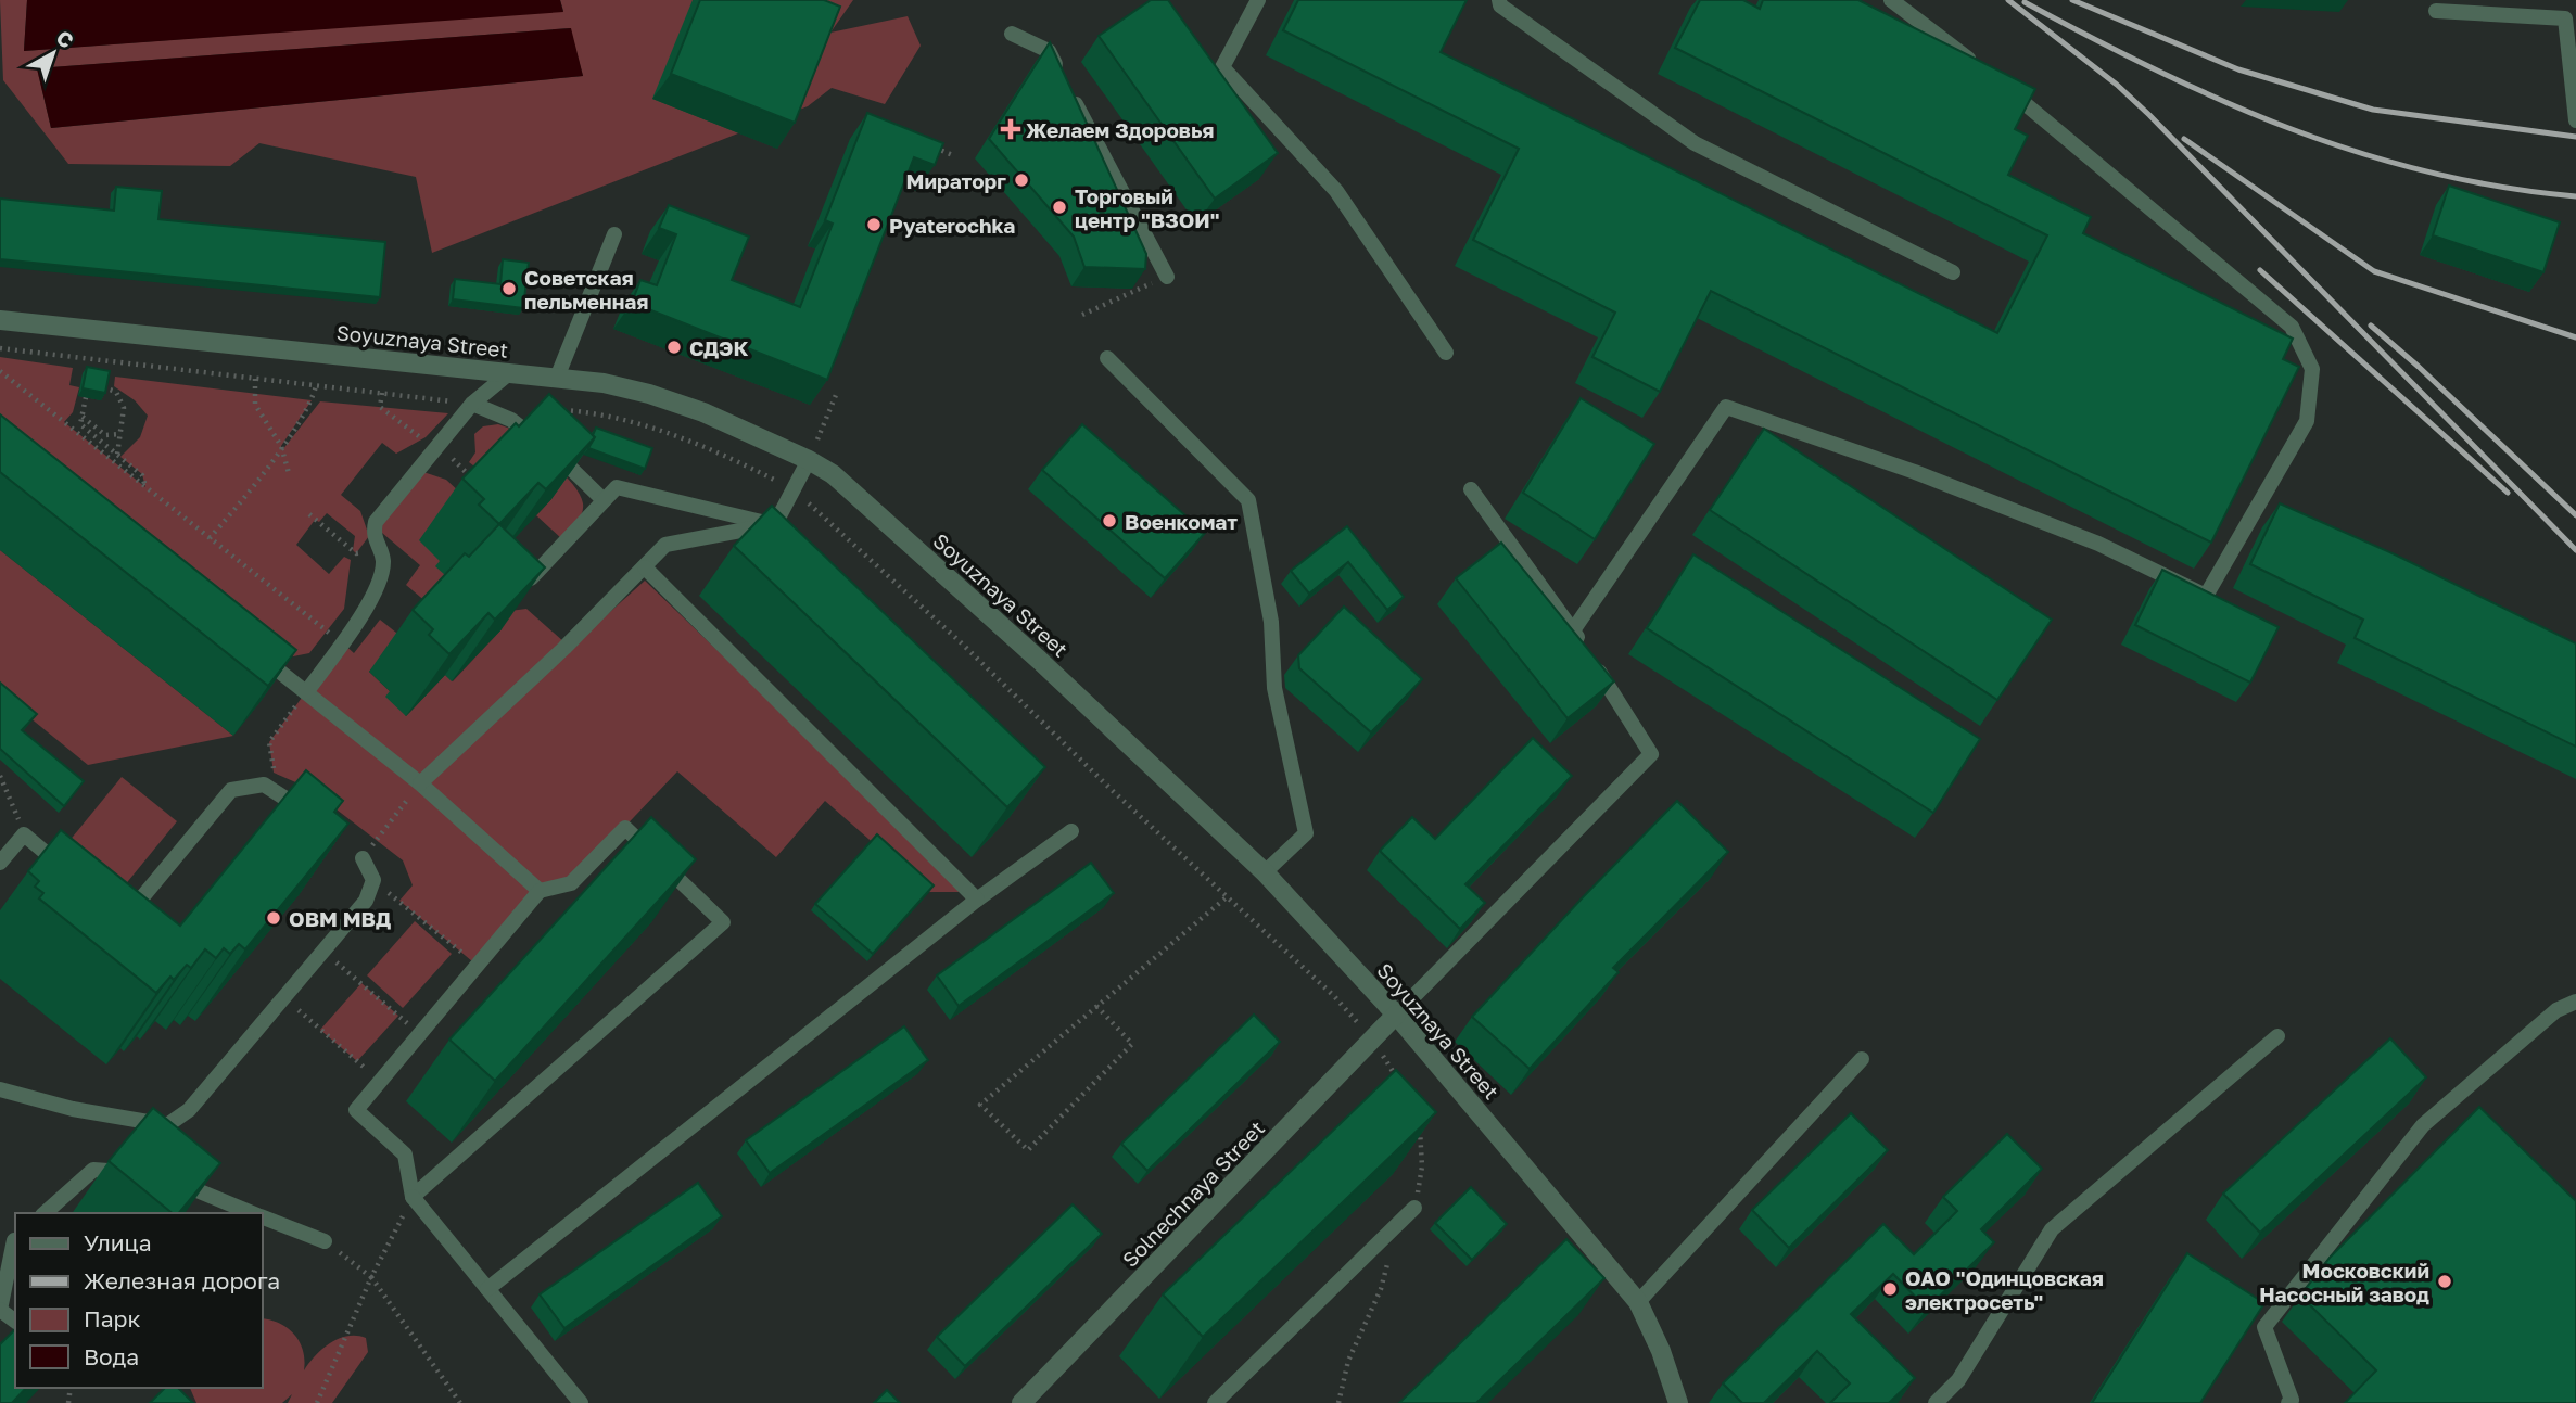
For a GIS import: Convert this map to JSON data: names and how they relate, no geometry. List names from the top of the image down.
{
  "streets": {
    "street": ["Soyuznaya Street", "Solnechnaya Street"]
  },
  "crossings": [
    ["Soyuznaya Street", "Solnechnaya Street"]
  ],
  "places": {
    "health": ["Желаем Здоровья"],
    "other": [
      "Мираторг",
      "Торговый центр \"ВЗОИ\"",
      "Pyaterochka",
      "Советская пельменная",
      "СДЭК",
      "Военкомат",
      "ОВМ МВД",
      "Московский Насосный завод",
      "ОАО \"Одинцовская электросеть\""
    ]
  },
  "legend": [
    "Улица",
    "Железная дорога",
    "Парк",
    "Вода"
  ],
  "north": "top right"
}
